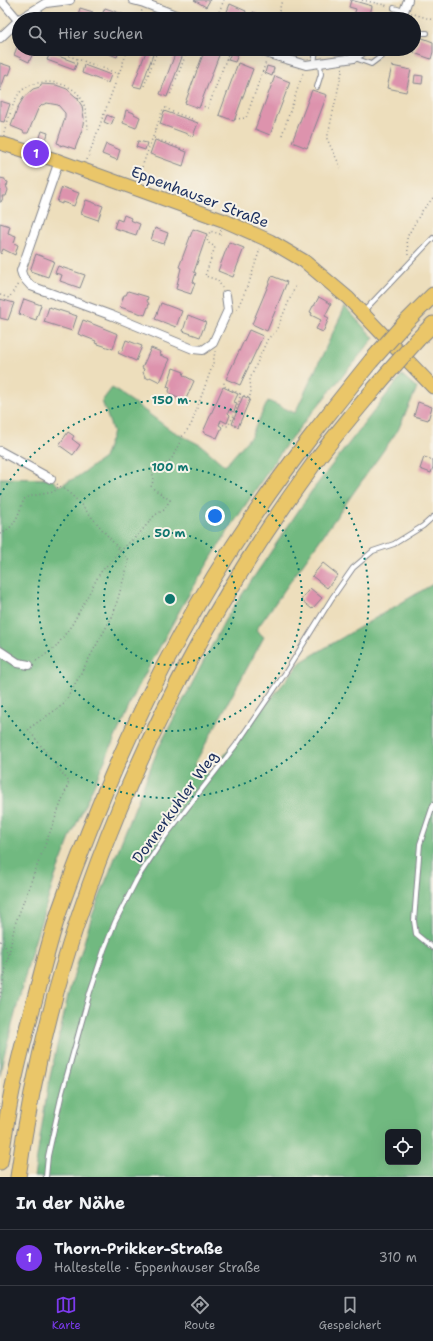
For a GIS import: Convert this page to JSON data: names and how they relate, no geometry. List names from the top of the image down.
{
  "streets": {
    "main road": ["Eppenhauser Straße"],
    "lane": ["Donnerkuhler Weg"]
  },
  "page": {
    "search": "Hier suchen",
    "pins": "1",
    "heading": "In der Nähe",
    "list": [
      {
        "mark": "1",
        "name": "Thorn-Prikker-Straße",
        "note": "Haltestelle · Eppenhauser Straße",
        "value": "310 m"
      }
    ],
    "nav": ["Karte", "Route", "Gespeichert"]
  },
  "rings": ["150 m", "100 m", "50 m"]
}
